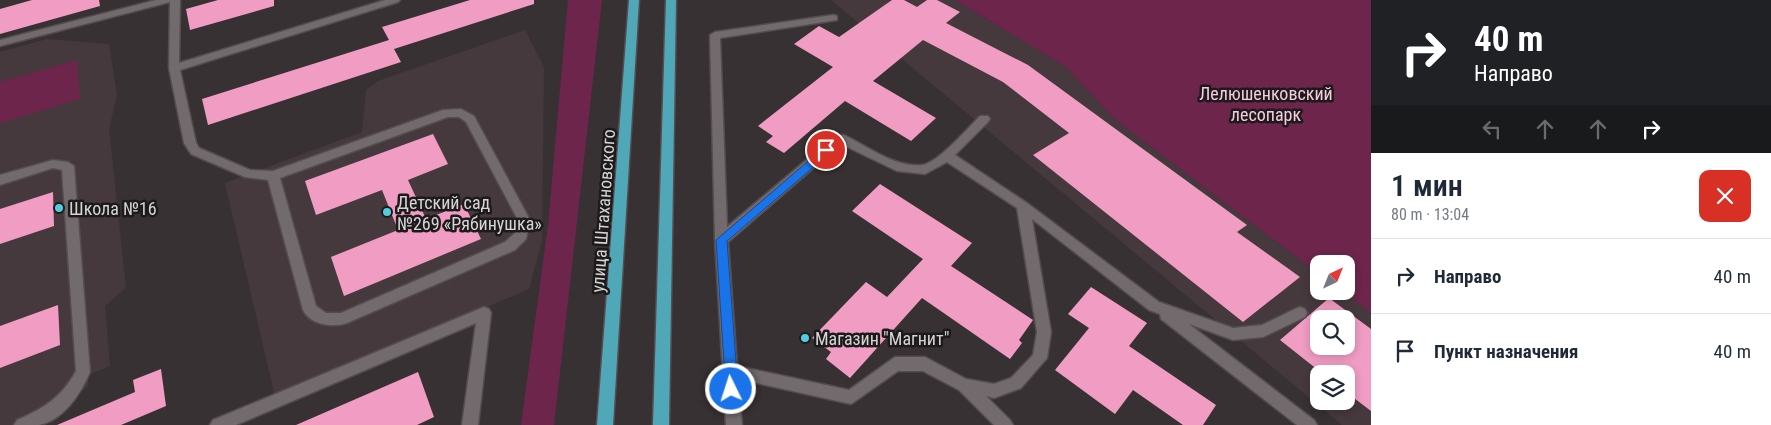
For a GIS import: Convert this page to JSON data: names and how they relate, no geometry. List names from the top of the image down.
{
  "streets": {
    "main road": ["улица Штахановского"]
  },
  "parks": ["Лелюшенковский лесопарк"],
  "places": ["Школа №16", "Детский сад №269 «Рябинушка»", "Магазин \"Магнит\""],
  "north": "top right",
  "page": {
    "turn": ["40 m", "Направо"],
    "heading": ["1 мин", "80 m · 13:04"],
    "list": [
      {
        "name": "Направо",
        "value": "40 m"
      },
      {
        "name": "Пункт назначения",
        "value": "40 m"
      }
    ]
  }
}
